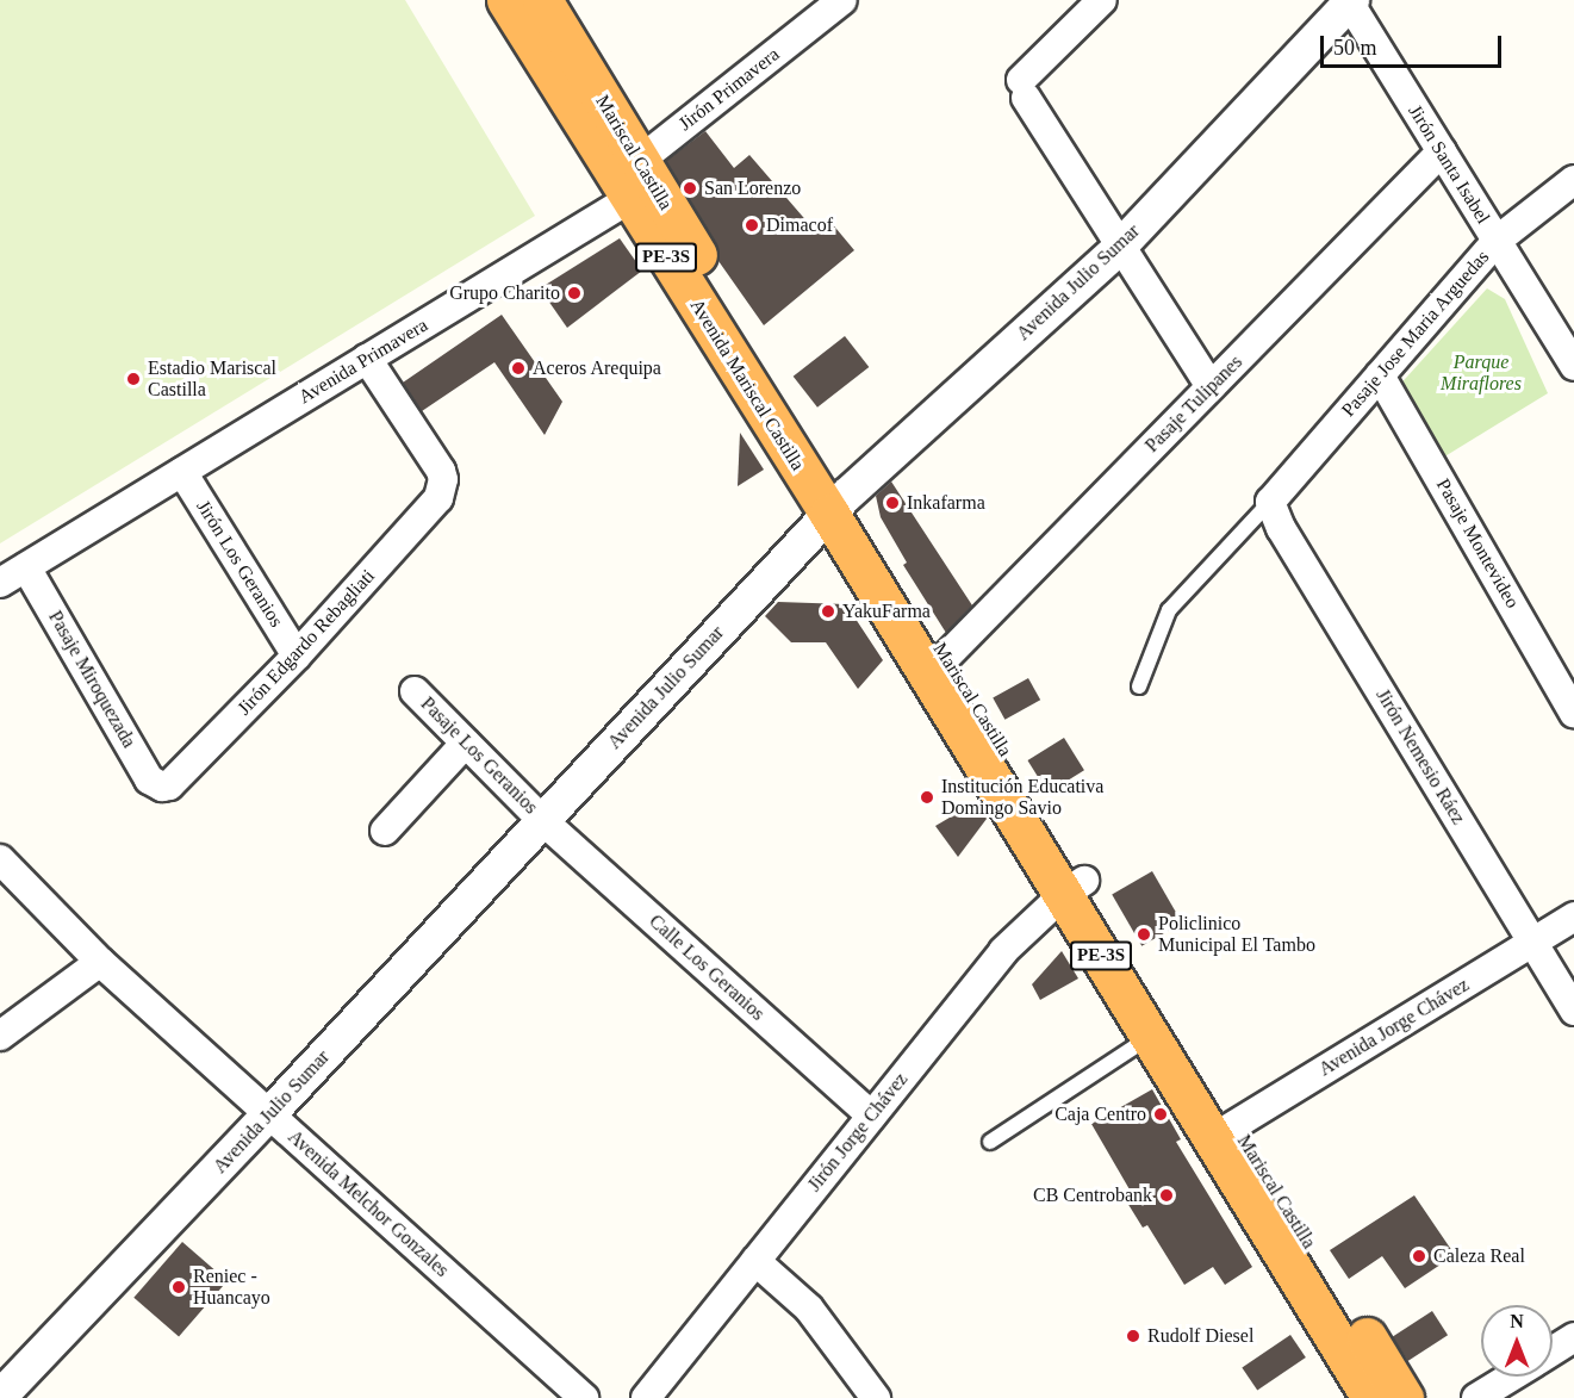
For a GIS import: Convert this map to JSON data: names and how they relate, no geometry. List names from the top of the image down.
{
  "streets": {
    "highway": ["Mariscal Castilla", "PE-3S", "Avenida Mariscal Castilla"],
    "street": [
      "Jirón Primavera",
      "Jirón Santa Isabel",
      "Avenida Julio Sumar",
      "Pasaje Jose Maria Arguedas",
      "Avenida Primavera",
      "Pasaje Tulipanes",
      "Pasaje Montevideo",
      "Jirón Los Geranios",
      "Jirón Edgardo Rebagliati",
      "Pasaje Miroquezada",
      "Pasaje Los Geranios",
      "Jirón Nemesio Ráez",
      "Calle Los Geranios",
      "Avenida Jorge Chávez",
      "Jirón Jorge Chávez",
      "Avenida Melchor Gonzales"
    ]
  },
  "crossings": [
    ["Jirón Primavera", "Mariscal Castilla"],
    ["Jirón Primavera", "Avenida Primavera"],
    ["Jirón Primavera", "Avenida Mariscal Castilla"],
    ["Mariscal Castilla", "Avenida Julio Sumar"],
    ["Mariscal Castilla", "Avenida Primavera"],
    ["Mariscal Castilla", "Avenida Mariscal Castilla"],
    ["Mariscal Castilla", "Pasaje Tulipanes"],
    ["Mariscal Castilla", "Avenida Jorge Chávez"],
    ["Mariscal Castilla", "Jirón Jorge Chávez"],
    ["Jirón Santa Isabel", "Avenida Julio Sumar"],
    ["Jirón Santa Isabel", "Pasaje Jose Maria Arguedas"],
    ["Jirón Santa Isabel", "Pasaje Tulipanes"],
    ["Avenida Julio Sumar", "Avenida Mariscal Castilla"],
    ["Avenida Julio Sumar", "Pasaje Los Geranios"],
    ["Avenida Julio Sumar", "Calle Los Geranios"],
    ["Avenida Julio Sumar", "Avenida Melchor Gonzales"],
    ["Pasaje Jose Maria Arguedas", "Pasaje Montevideo"],
    ["Pasaje Jose Maria Arguedas", "Jirón Nemesio Ráez"],
    ["Avenida Primavera", "Avenida Mariscal Castilla"],
    ["Avenida Primavera", "Jirón Los Geranios"],
    ["Avenida Primavera", "Jirón Edgardo Rebagliati"],
    ["Avenida Primavera", "Pasaje Miroquezada"],
    ["Jirón Los Geranios", "Jirón Edgardo Rebagliati"],
    ["Jirón Edgardo Rebagliati", "Pasaje Miroquezada"],
    ["Pasaje Los Geranios", "Calle Los Geranios"],
    ["Jirón Nemesio Ráez", "Avenida Jorge Chávez"],
    ["Calle Los Geranios", "Jirón Jorge Chávez"]
  ],
  "parks": ["Parque Miraflores"],
  "places": [
    "San Lorenzo",
    "Dimacof",
    "Grupo Charito",
    "Aceros Arequipa",
    "Estadio Mariscal Castilla",
    "Inkafarma",
    "YakuFarma",
    "Institución Educativa Domingo Savio",
    "Policlinico Municipal El Tambo",
    "Caja Centro",
    "CB Centrobank",
    "Caleza Real",
    "Reniec - Huancayo",
    "Rudolf Diesel"
  ],
  "scale_bar": "50 m",
  "north": "top"
}
